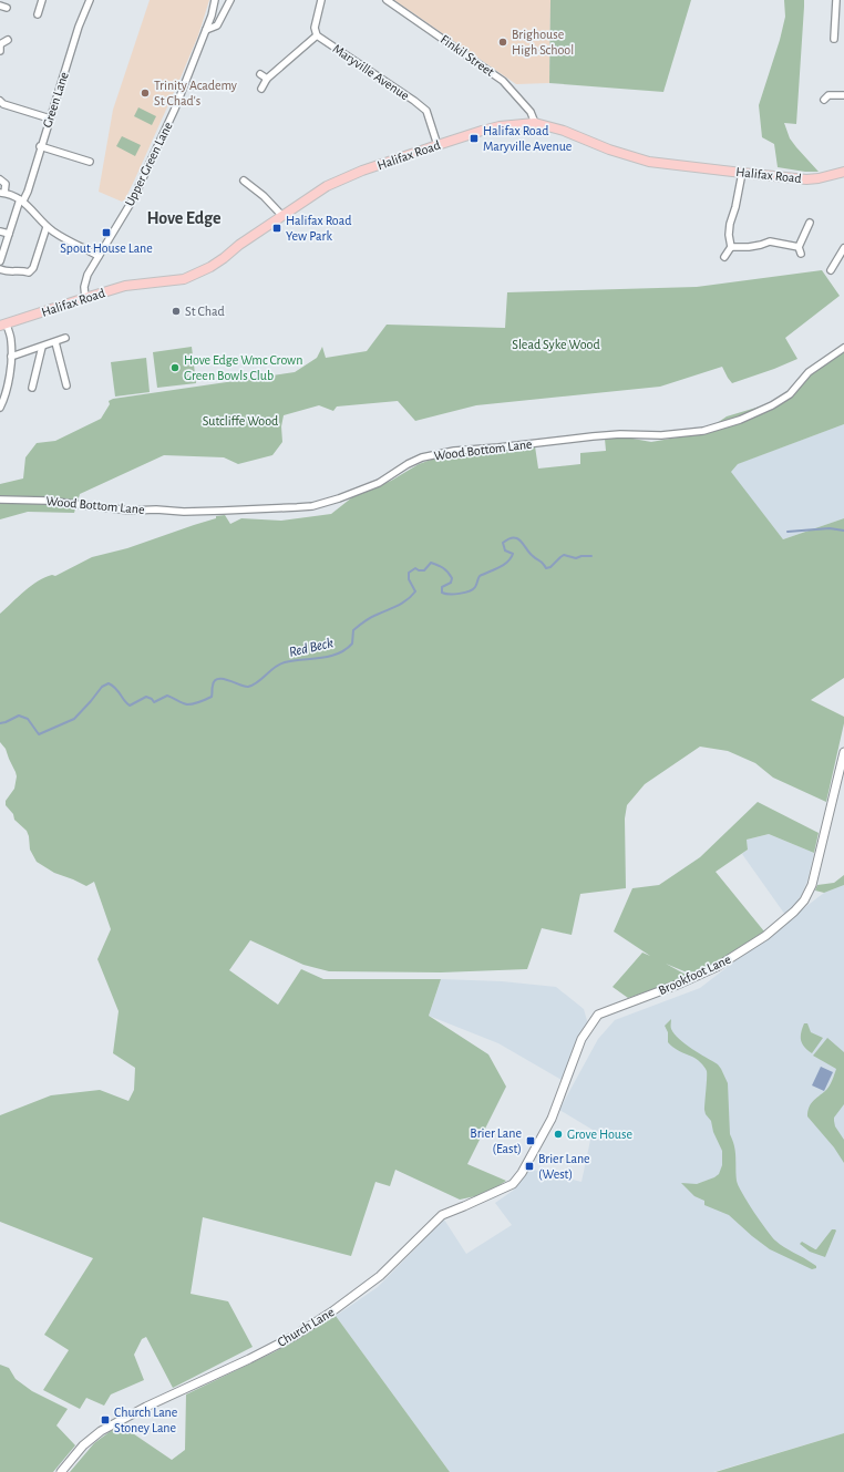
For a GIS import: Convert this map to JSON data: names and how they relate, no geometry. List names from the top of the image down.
{
  "streets": {
    "main road": ["Halifax Road"],
    "street": [
      "Finkil Street",
      "Maryville Avenue",
      "Green Lane",
      "Upper Green Lane",
      "Wood Bottom Lane",
      "Brookfoot Lane",
      "Church Lane"
    ]
  },
  "crossings": [
    ["Finkil Street", "Halifax Road"],
    ["Maryville Avenue", "Halifax Road"],
    ["Halifax Road", "Upper Green Lane"],
    ["Brookfoot Lane", "Church Lane"]
  ],
  "districts": ["Hove Edge"],
  "water": ["Red Beck"],
  "parks": ["Slead Syke Wood", "Sutcliffe Wood"],
  "places": {
    "other": [
      "Brighouse High School",
      "Trinity Academy St Chad's",
      "St Chad",
      "Hove Edge Wmc Crown Green Bowls Club",
      "Grove House"
    ],
    "transit": [
      "Halifax Road Maryville Avenue",
      "Halifax Road Yew Park",
      "Spout House Lane",
      "Brier Lane (East)",
      "Brier Lane (West)",
      "Church Lane Stoney Lane"
    ]
  }
}
